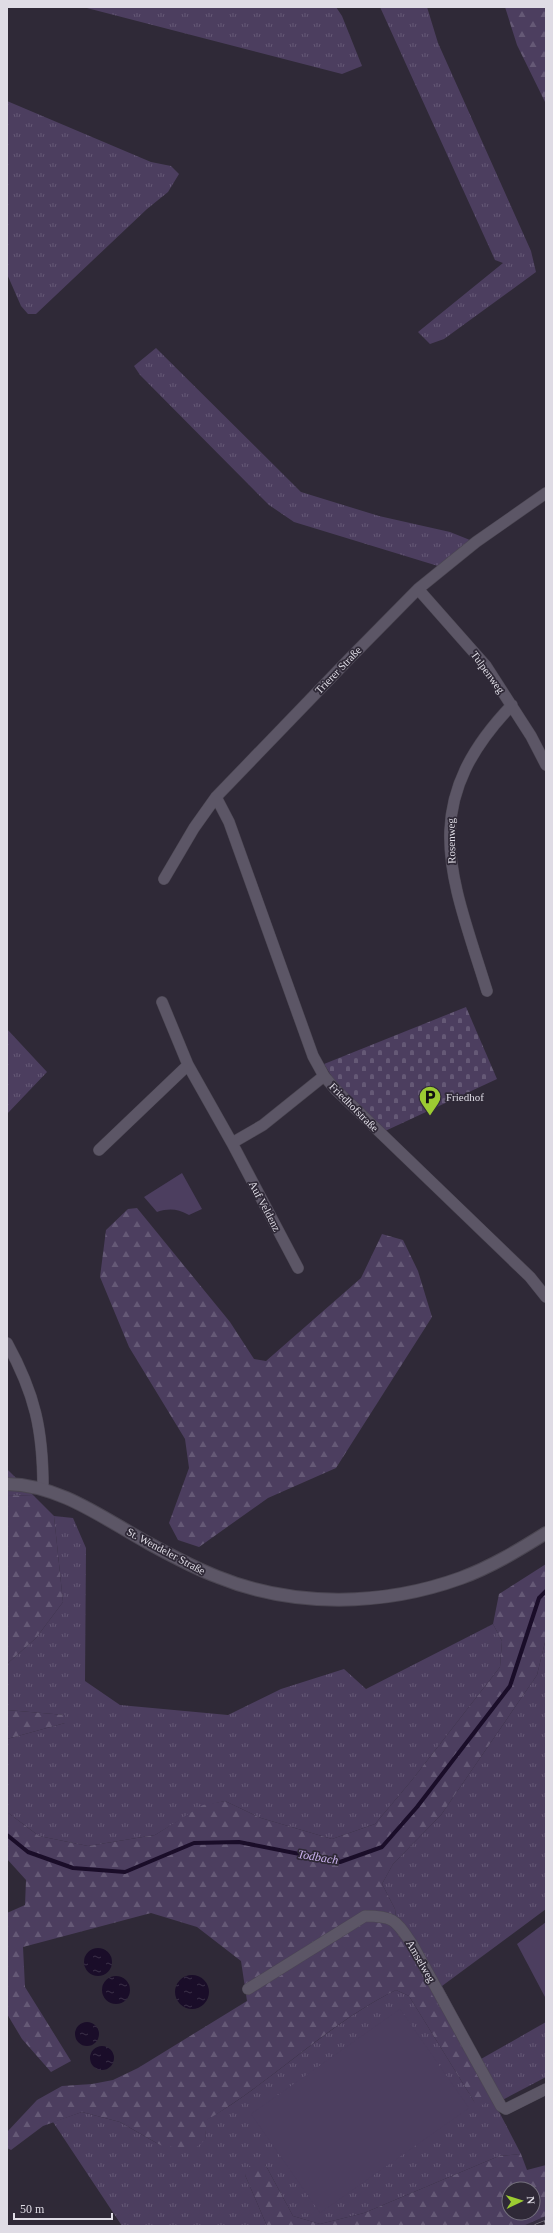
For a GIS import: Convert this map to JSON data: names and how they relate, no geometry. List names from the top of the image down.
{
  "streets": {
    "main road": ["St. Wendeler Straße"],
    "street": [
      "Trierer Straße",
      "Tulpenweg",
      "Rosenweg",
      "Friedhofstraße",
      "Auf Veldenz",
      "Amselweg"
    ]
  },
  "crossings": [
    ["Trierer Straße", "Tulpenweg"],
    ["Trierer Straße", "Friedhofstraße"],
    ["Tulpenweg", "Rosenweg"]
  ],
  "water": ["Todbach"],
  "places": {
    "parking": ["Friedhof"]
  },
  "scale_bar": "50 m",
  "north": "right"
}
